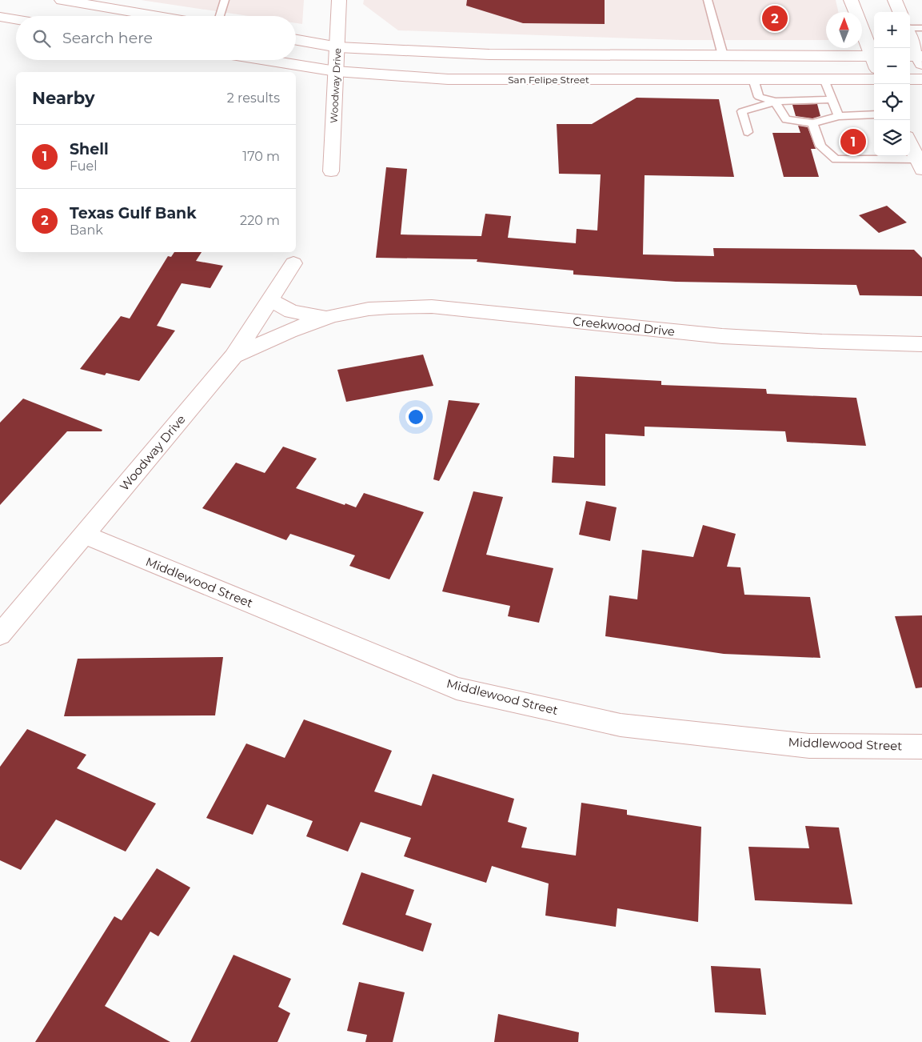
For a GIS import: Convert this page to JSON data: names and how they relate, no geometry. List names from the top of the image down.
{
  "streets": {
    "street": [
      "San Felipe Street",
      "Woodway Drive",
      "Creekwood Drive",
      "Middlewood Street"
    ]
  },
  "crossings": [
    ["San Felipe Street", "Woodway Drive"],
    ["Woodway Drive", "Creekwood Drive"],
    ["Woodway Drive", "Middlewood Street"]
  ],
  "north": "top",
  "page": {
    "pins": ["2", "1"],
    "map_buttons": ["+", "−"],
    "search": "Search here",
    "heading": ["Nearby", "2 results"],
    "list": [
      {
        "mark": "1",
        "name": "Shell",
        "note": "Fuel",
        "value": "170 m"
      },
      {
        "mark": "2",
        "name": "Texas Gulf Bank",
        "note": "Bank",
        "value": "220 m"
      }
    ]
  }
}
